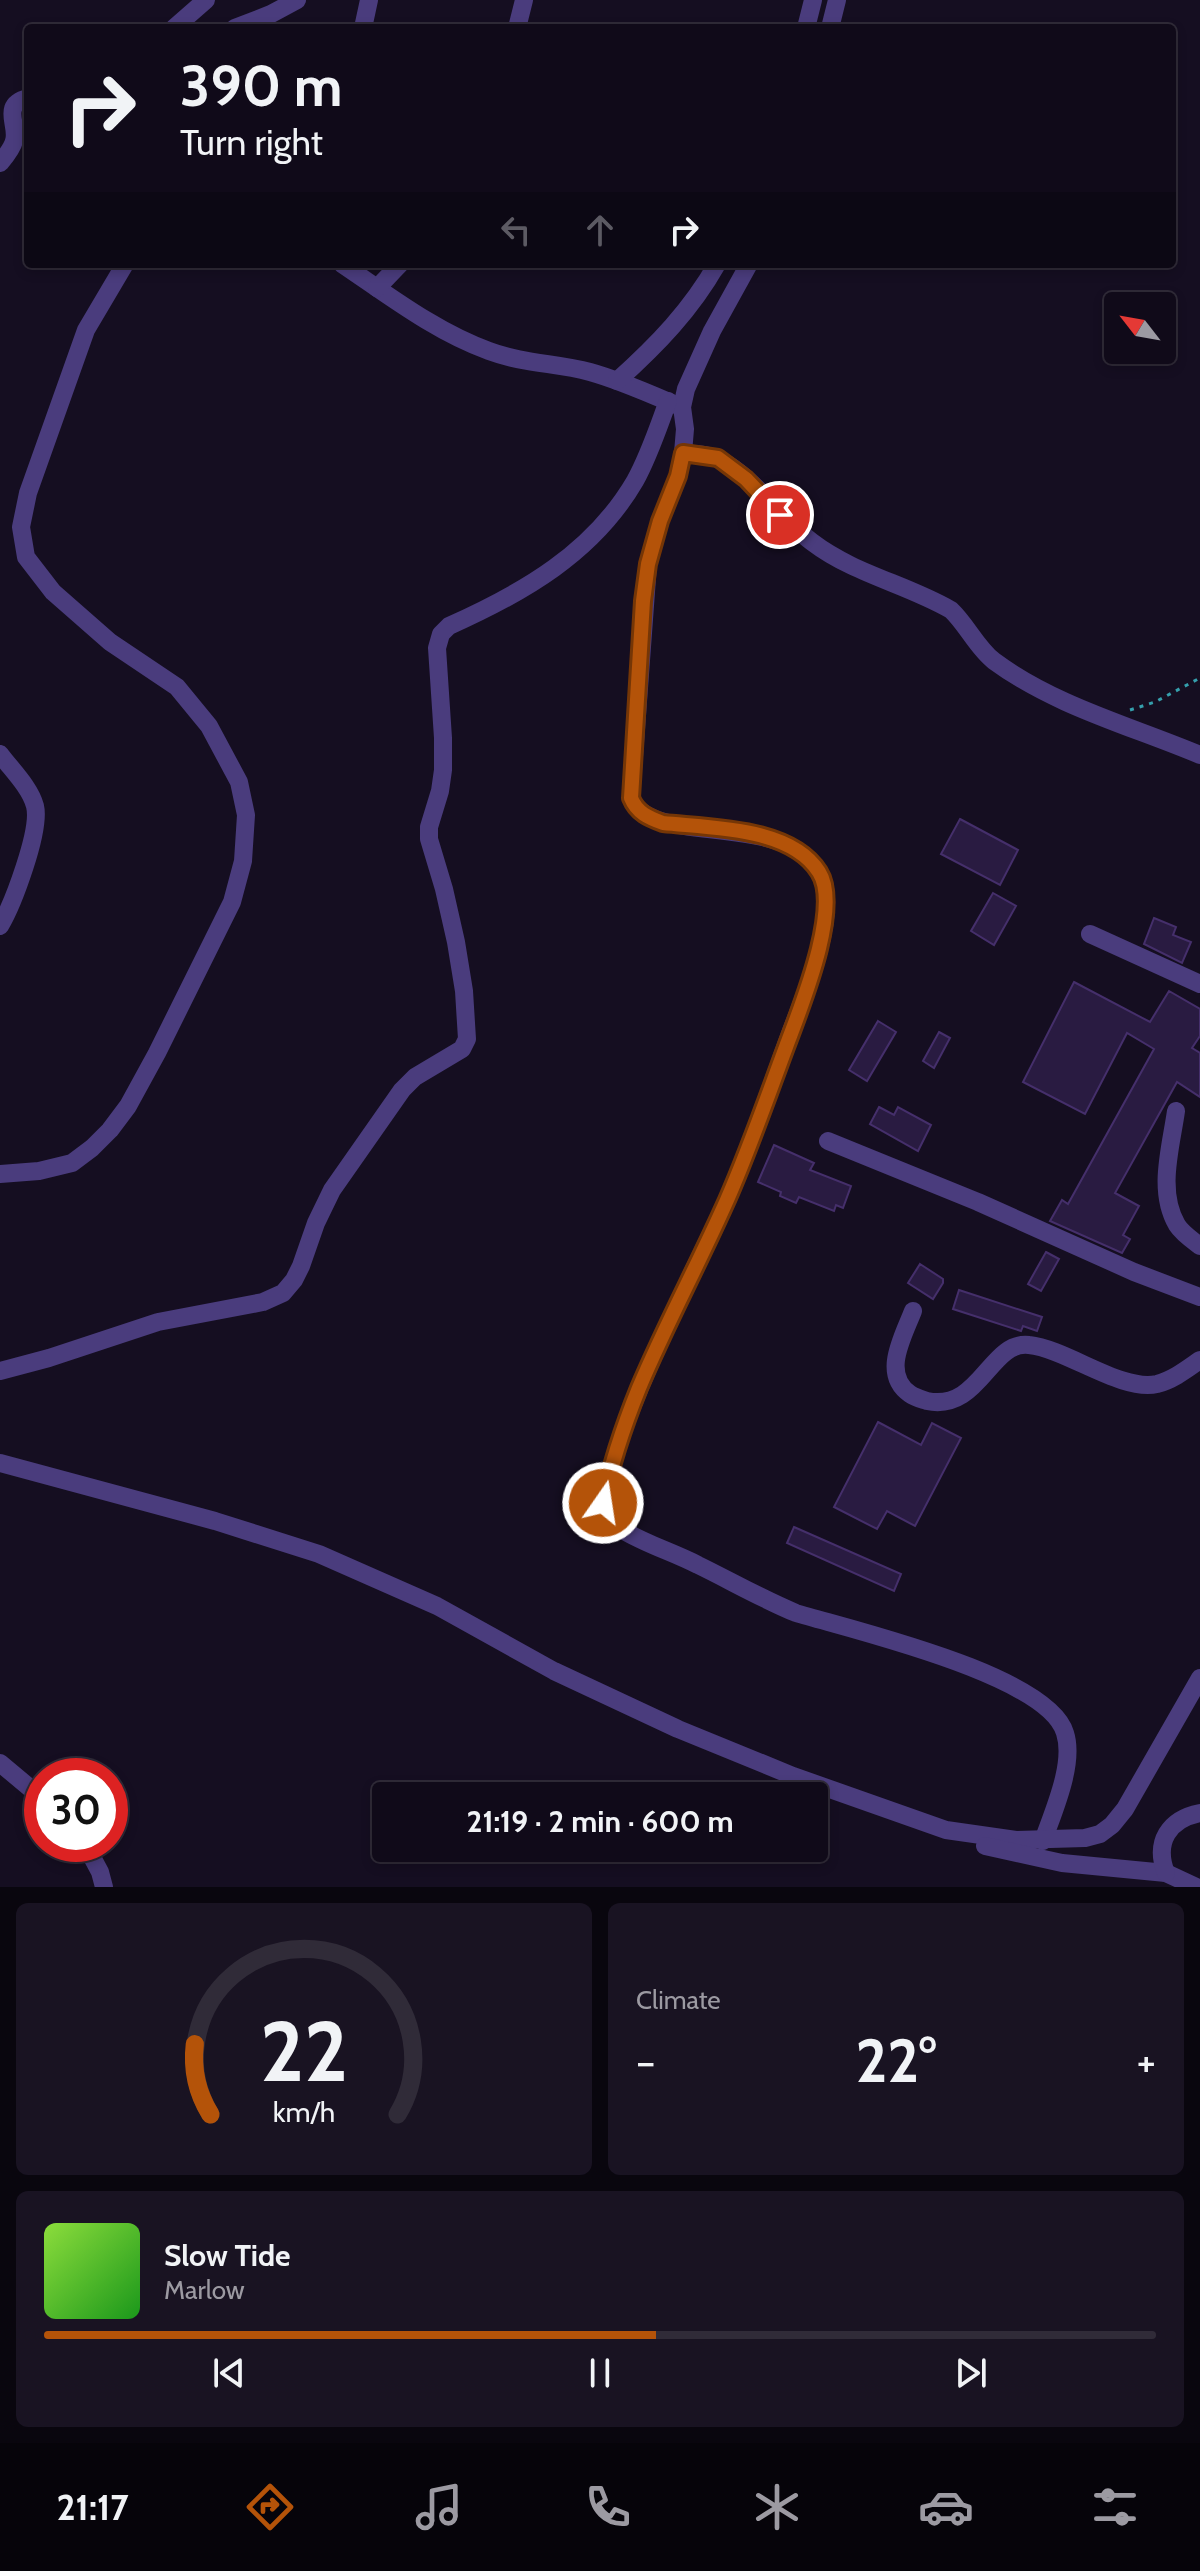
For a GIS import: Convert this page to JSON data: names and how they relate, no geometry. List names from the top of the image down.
{
  "north": "top left",
  "page": {
    "turn": ["390 m", "Turn right"],
    "limit": "30",
    "trip": "21:19 · 2 min · 600 m",
    "tile": "Climate",
    "heat": ["−", "22°", "+"],
    "song": ["Slow Tide", "Marlow"],
    "tabs": "21:17",
    "gauge": ["22", "km/h"]
  }
}
